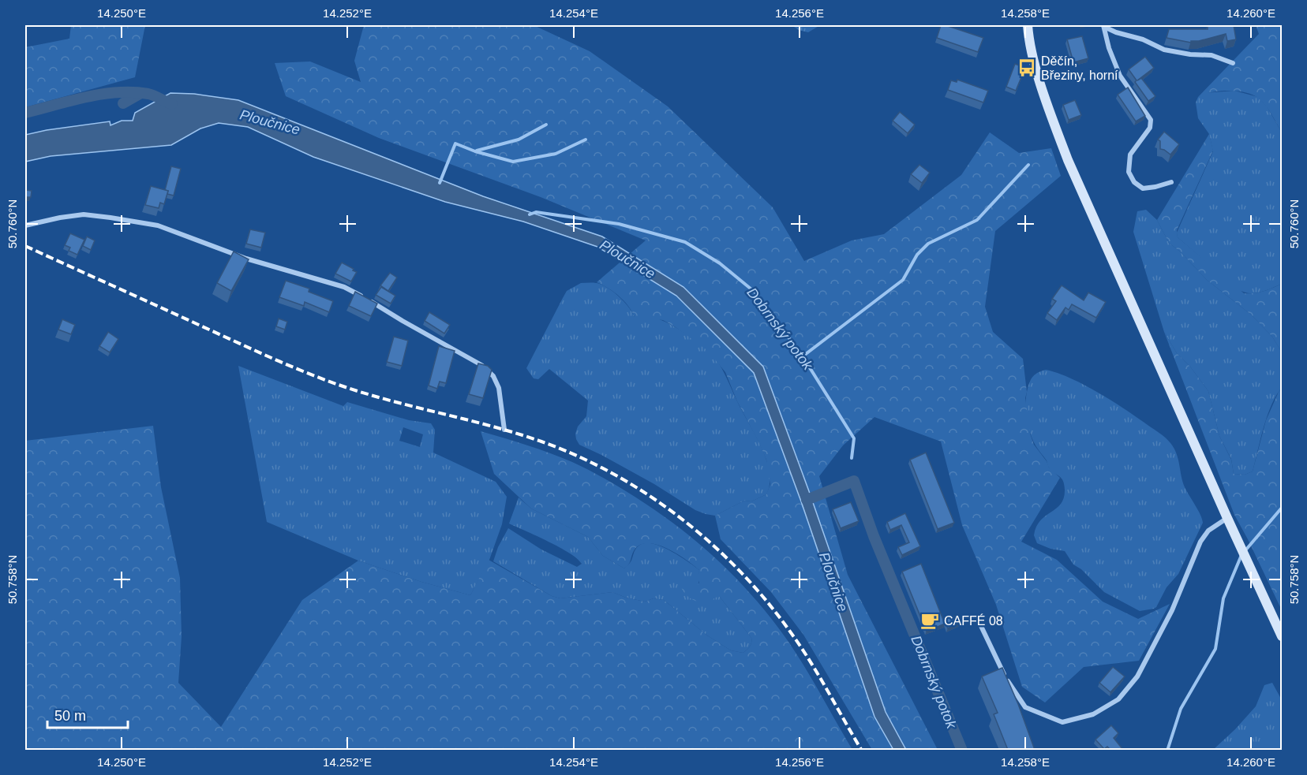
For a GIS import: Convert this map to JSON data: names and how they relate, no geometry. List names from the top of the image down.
{
  "water": ["Ploučnice", "Dobrnský potok"],
  "places": {
    "bus stop": ["Děčín, Březiny, horní"],
    "cafe": ["CAFFÉ 08"]
  },
  "scale_bar": "50 m",
  "coordinates": [
    "14.250°E",
    "14.252°E",
    "14.254°E",
    "14.256°E",
    "14.258°E",
    "14.260°E",
    "50.760°N",
    "50.758°N"
  ]
}
